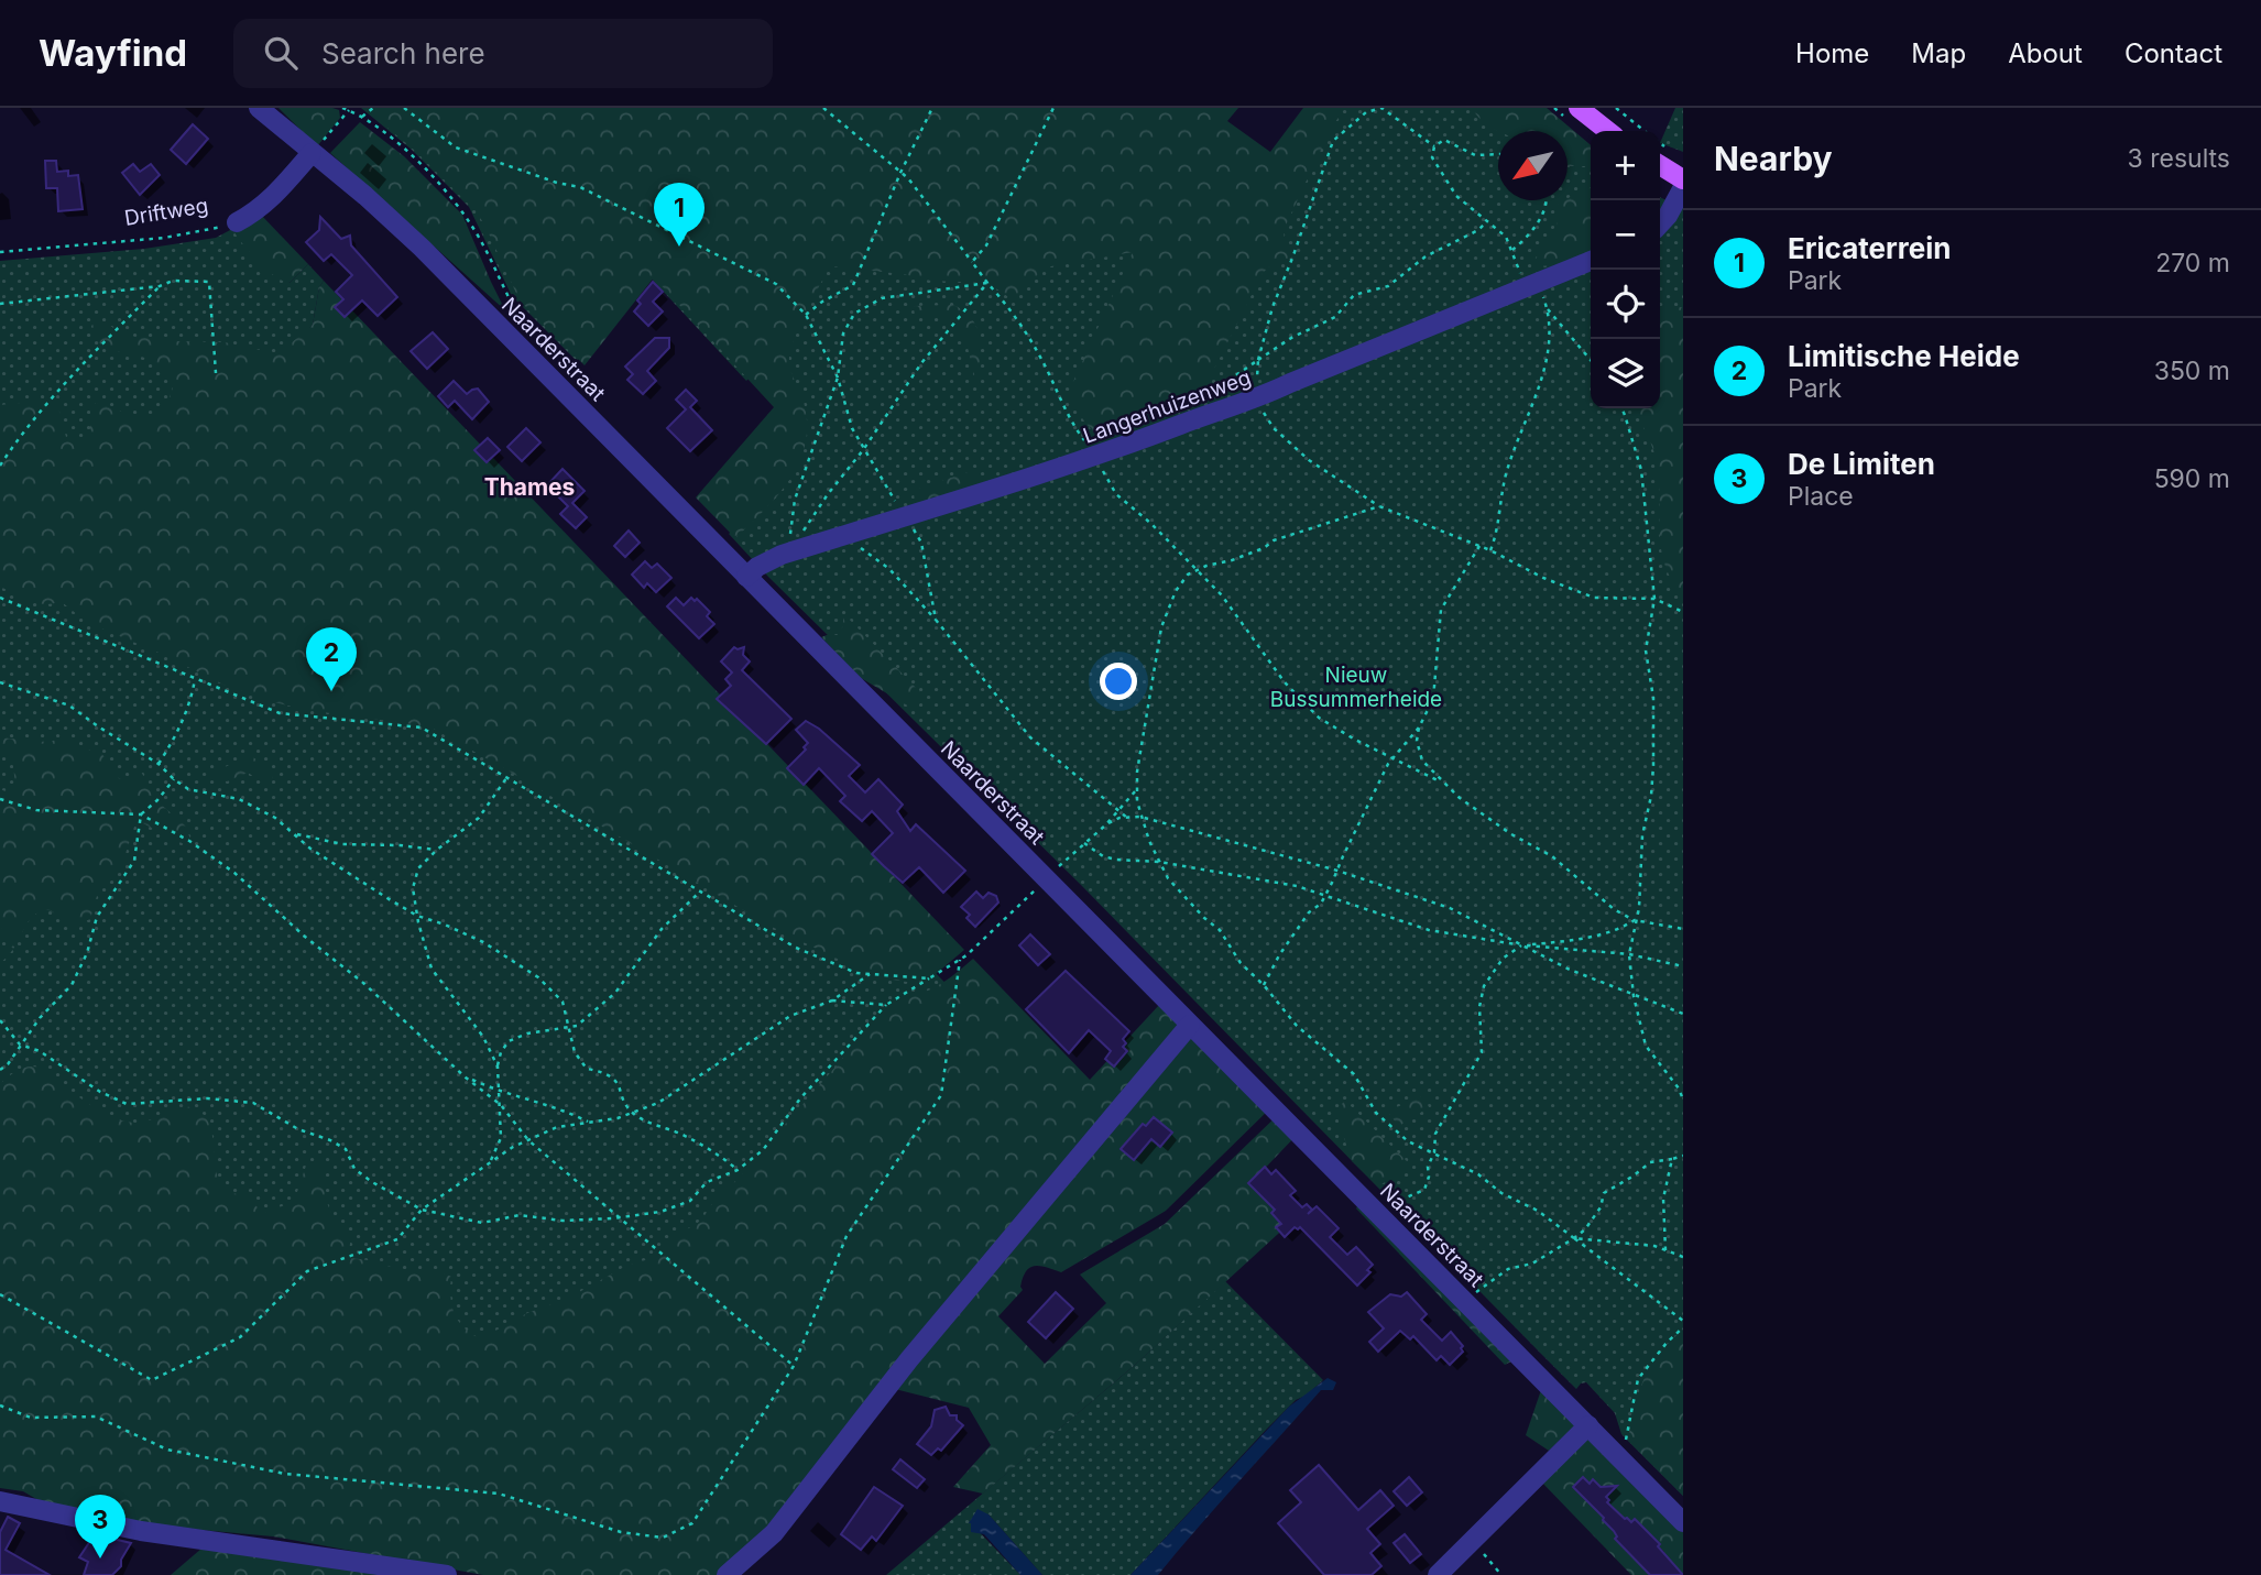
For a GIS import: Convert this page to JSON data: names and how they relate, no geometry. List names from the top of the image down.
{
  "streets": {
    "street": ["Driftweg", "Naarderstraat", "Langerhuizenweg"]
  },
  "crossings": [
    ["Driftweg", "Naarderstraat"],
    ["Naarderstraat", "Langerhuizenweg"]
  ],
  "districts": ["Thames"],
  "parks": ["Nieuw Bussummerheide"],
  "north": "bottom left",
  "page": {
    "header": "Wayfind",
    "search": "Search here",
    "nav": [
      "Home",
      "Map",
      "About",
      "Contact"
    ],
    "heading": ["Nearby", "3 results"],
    "map_buttons": ["+", "−"],
    "pins": ["1", "2", "3"],
    "list": [
      {
        "mark": "1",
        "name": "Ericaterrein",
        "note": "Park",
        "value": "270 m"
      },
      {
        "mark": "2",
        "name": "Limitische Heide",
        "note": "Park",
        "value": "350 m"
      },
      {
        "mark": "3",
        "name": "De Limiten",
        "note": "Place",
        "value": "590 m"
      }
    ]
  }
}
